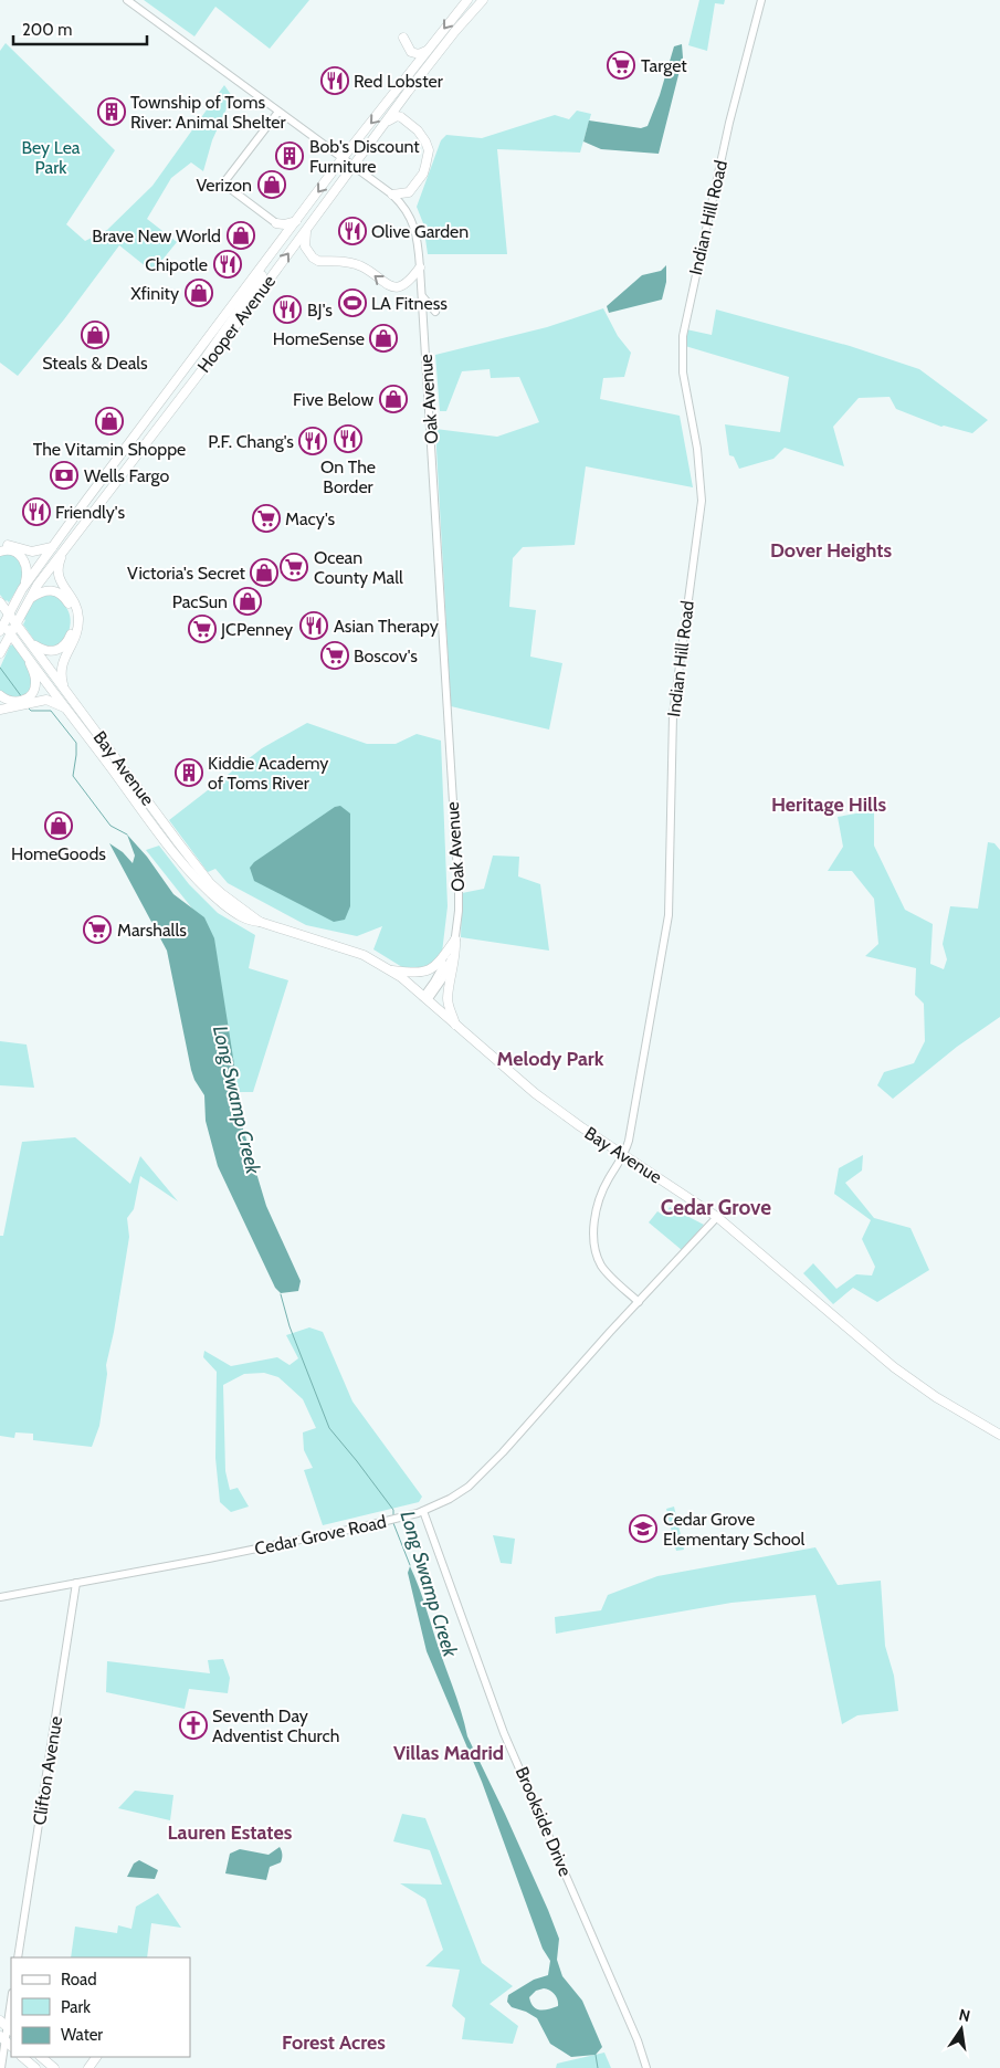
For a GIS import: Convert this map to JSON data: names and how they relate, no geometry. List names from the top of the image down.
{
  "streets": {
    "main road": ["Hooper Avenue", "Bay Avenue"],
    "street": [
      "Indian Hill Road",
      "Oak Avenue",
      "Cedar Grove Road",
      "Clifton Avenue",
      "Brookside Drive"
    ]
  },
  "crossings": [
    ["Indian Hill Road", "Bay Avenue"],
    ["Indian Hill Road", "Cedar Grove Road"],
    ["Hooper Avenue", "Oak Avenue"],
    ["Hooper Avenue", "Bay Avenue"],
    ["Oak Avenue", "Bay Avenue"],
    ["Bay Avenue", "Cedar Grove Road"],
    ["Cedar Grove Road", "Clifton Avenue"],
    ["Cedar Grove Road", "Brookside Drive"]
  ],
  "districts": [
    "Dover Heights",
    "Heritage Hills",
    "Melody Park",
    "Cedar Grove",
    "Villas Madrid",
    "Lauren Estates",
    "Forest Acres"
  ],
  "water": ["Long Swamp Creek"],
  "parks": ["Bey Lea Park"],
  "places": {
    "supermarket": [
      "Target",
      "Macy's",
      "Ocean County Mall",
      "JCPenney",
      "Boscov's",
      "Marshalls"
    ],
    "restaurant": [
      "Red Lobster",
      "Olive Garden",
      "Chipotle",
      "BJ's",
      "On The Border",
      "P.F. Chang's",
      "Friendly's",
      "Asian Therapy"
    ],
    "building": ["Township of Toms River: Animal Shelter", "Bob's Discount Furniture", "Kiddie Academy of Toms River"],
    "shop": [
      "Verizon",
      "Brave New World",
      "Xfinity",
      "Steals & Deals",
      "HomeSense",
      "Five Below",
      "The Vitamin Shoppe",
      "Victoria's Secret",
      "PacSun",
      "HomeGoods"
    ],
    "sports": ["LA Fitness"],
    "bank": ["Wells Fargo"],
    "school or university": ["Cedar Grove Elementary School"],
    "church": ["Seventh Day Adventist Church"]
  },
  "legend": ["Road", "Park", "Water"],
  "scale_bar": "200 m",
  "north": "top"
}
